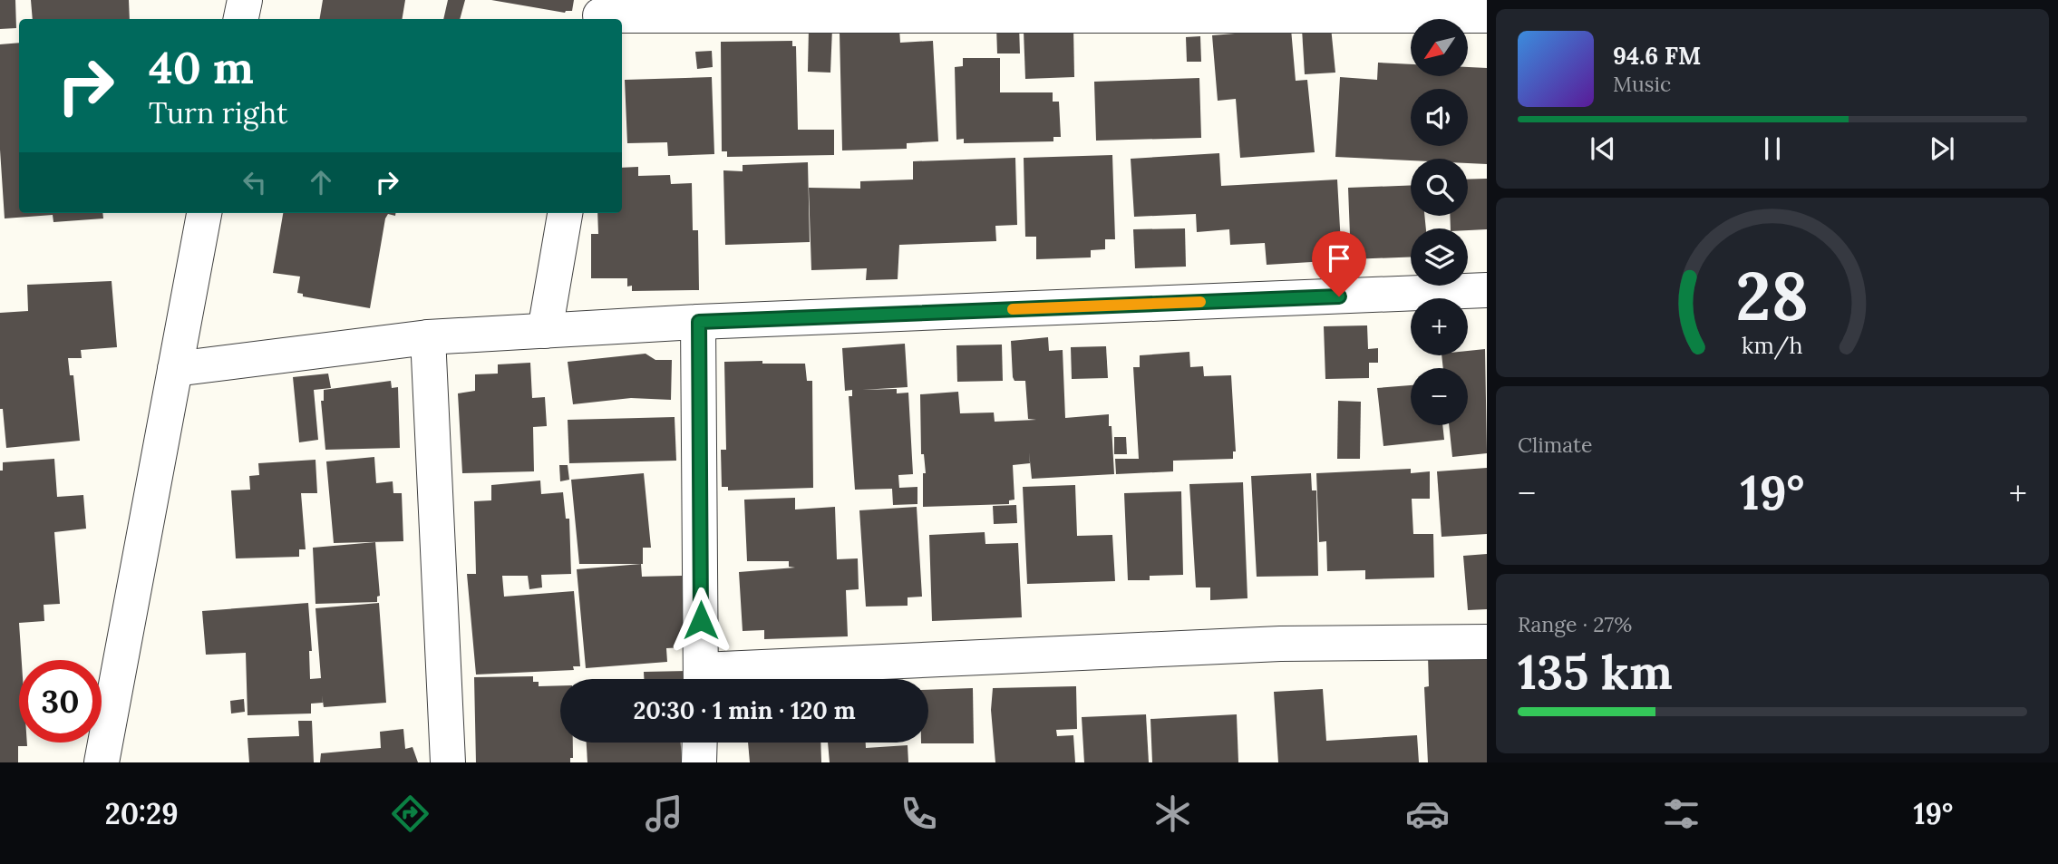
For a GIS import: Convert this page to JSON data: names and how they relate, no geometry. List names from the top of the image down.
{
  "north": "bottom left",
  "page": {
    "map_buttons": ["+", "−"],
    "turn": ["40 m", "Turn right"],
    "song": ["94.6 FM", "Music"],
    "tile": [
      "Climate",
      ["Range · 27%", "135 km"]
    ],
    "heat": ["−", "19°", "+"],
    "limit": "30",
    "trip": "20:30 · 1 min · 120 m",
    "tabs": ["20:29", "19°"],
    "gauge": ["28", "km/h"]
  }
}
